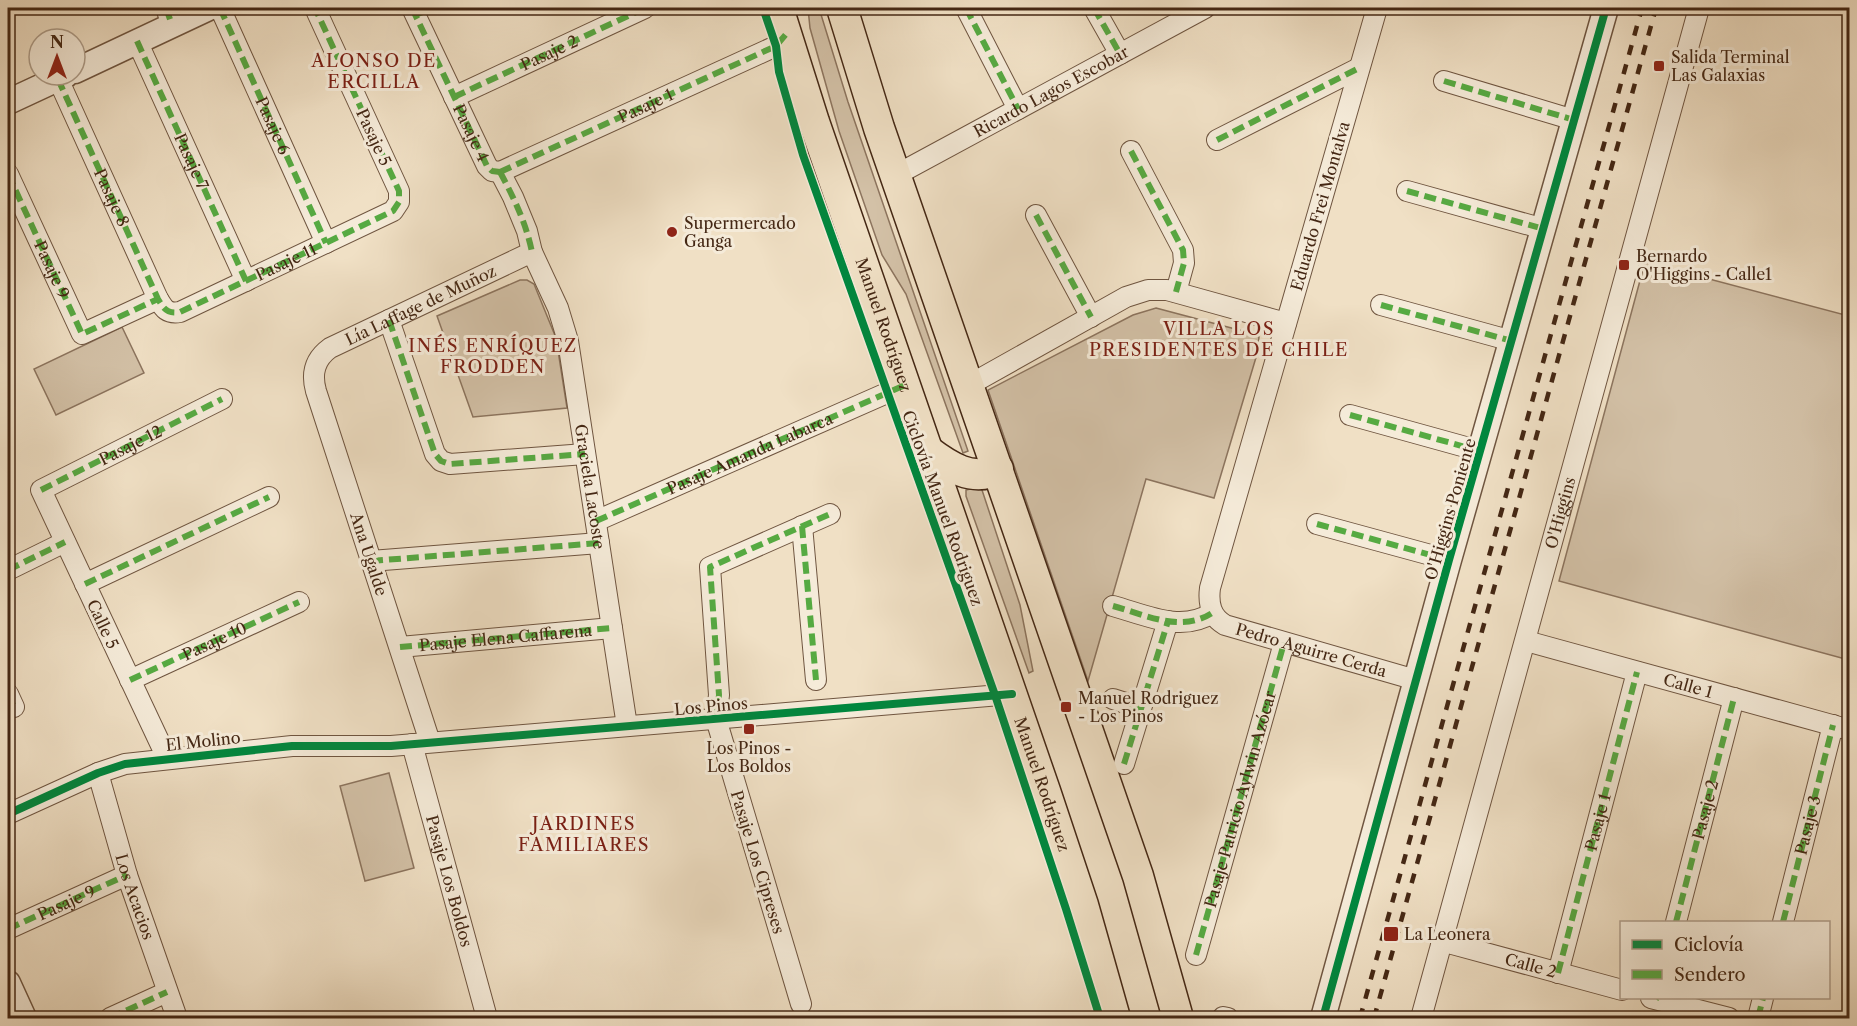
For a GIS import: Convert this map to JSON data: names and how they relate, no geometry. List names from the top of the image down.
{
  "streets": {
    "main road": ["Manuel Rodríguez"],
    "street": [
      "Pasaje 2",
      "Ricardo Lagos Escobar",
      "Pasaje 1",
      "Pasaje 6",
      "Pasaje 4",
      "Pasaje 5",
      "Pasaje 7",
      "Pasaje 8",
      "Eduardo Frei Montalva",
      "Pasaje 11",
      "Pasaje 9",
      "Lía Laffage de Muñoz",
      "Pasaje 12",
      "Pasaje Amanda Labarca",
      "Graciela Lacoste",
      "O'Higgins Poniente",
      "O'Higgins",
      "Ana Ugalde",
      "Calle 5",
      "Pasaje Elena Caffarena",
      "Pasaje 10",
      "Pedro Aguirre Cerda",
      "Calle 1",
      "Los Pinos",
      "El Molino",
      "Pasaje Patricio Aylwin Azócar",
      "Pasaje 3",
      "Pasaje Los Cipreses",
      "Pasaje Los Boldos",
      "Los Acacios",
      "Calle 2"
    ],
    "cycle path": ["Ciclovía Manuel Rodriguez"]
  },
  "crossings": [
    ["Pasaje 2", "Pasaje 4"],
    ["Pasaje 2", "Calle 1"],
    ["Pasaje 1", "Pasaje 4"],
    ["Pasaje 1", "Manuel Rodríguez"],
    ["Pasaje 1", "Calle 1"],
    ["Pasaje 1", "Calle 2"],
    ["Pasaje 6", "Pasaje 11"],
    ["Pasaje 4", "Lía Laffage de Muñoz"],
    ["Pasaje 4", "Graciela Lacoste"],
    ["Pasaje 5", "Pasaje 11"],
    ["Pasaje 7", "Pasaje 11"],
    ["Pasaje 8", "Pasaje 11"],
    ["Pasaje 8", "Pasaje 9"],
    ["Eduardo Frei Montalva", "Pedro Aguirre Cerda"],
    ["Pasaje 11", "Pasaje 9"],
    ["Pasaje 9", "Los Acacios"],
    ["Lía Laffage de Muñoz", "Graciela Lacoste"],
    ["Lía Laffage de Muñoz", "Ana Ugalde"],
    ["Manuel Rodríguez", "Pasaje Amanda Labarca"],
    ["Manuel Rodríguez", "Los Pinos"],
    ["Pasaje 12", "Calle 5"],
    ["Pasaje Amanda Labarca", "Graciela Lacoste"],
    ["Graciela Lacoste", "Pasaje Elena Caffarena"],
    ["Graciela Lacoste", "Los Pinos"],
    ["O'Higgins Poniente", "Pedro Aguirre Cerda"],
    ["O'Higgins", "Calle 1"],
    ["O'Higgins", "Calle 2"],
    ["Ana Ugalde", "Pasaje Elena Caffarena"],
    ["Ana Ugalde", "Los Pinos"],
    ["Ana Ugalde", "El Molino"],
    ["Ana Ugalde", "Pasaje Los Boldos"],
    ["Calle 5", "Pasaje 10"],
    ["Calle 5", "El Molino"],
    ["Pedro Aguirre Cerda", "Pasaje Patricio Aylwin Azócar"],
    ["Calle 1", "Pasaje 3"],
    ["Los Pinos", "El Molino"],
    ["Los Pinos", "Pasaje Los Cipreses"],
    ["Los Pinos", "Pasaje Los Boldos"],
    ["El Molino", "Pasaje Los Boldos"],
    ["El Molino", "Los Acacios"]
  ],
  "districts": [
    "ALONSO DE ERCILLA",
    "VILLA LOS PRESIDENTES DE CHILE",
    "INÉS ENRÍQUEZ FRODDEN",
    "JARDINES FAMILIARES"
  ],
  "places": {
    "transit": [
      "Salida Terminal Las Galaxias",
      "Bernardo O'Higgins - Calle1",
      "Manuel Rodriguez - Los Pinos",
      "Los Pinos - Los Boldos",
      "La Leonera"
    ],
    "other": ["Supermercado Ganga"]
  },
  "legend": ["Ciclovía", "Sendero"],
  "north": "top"
}
